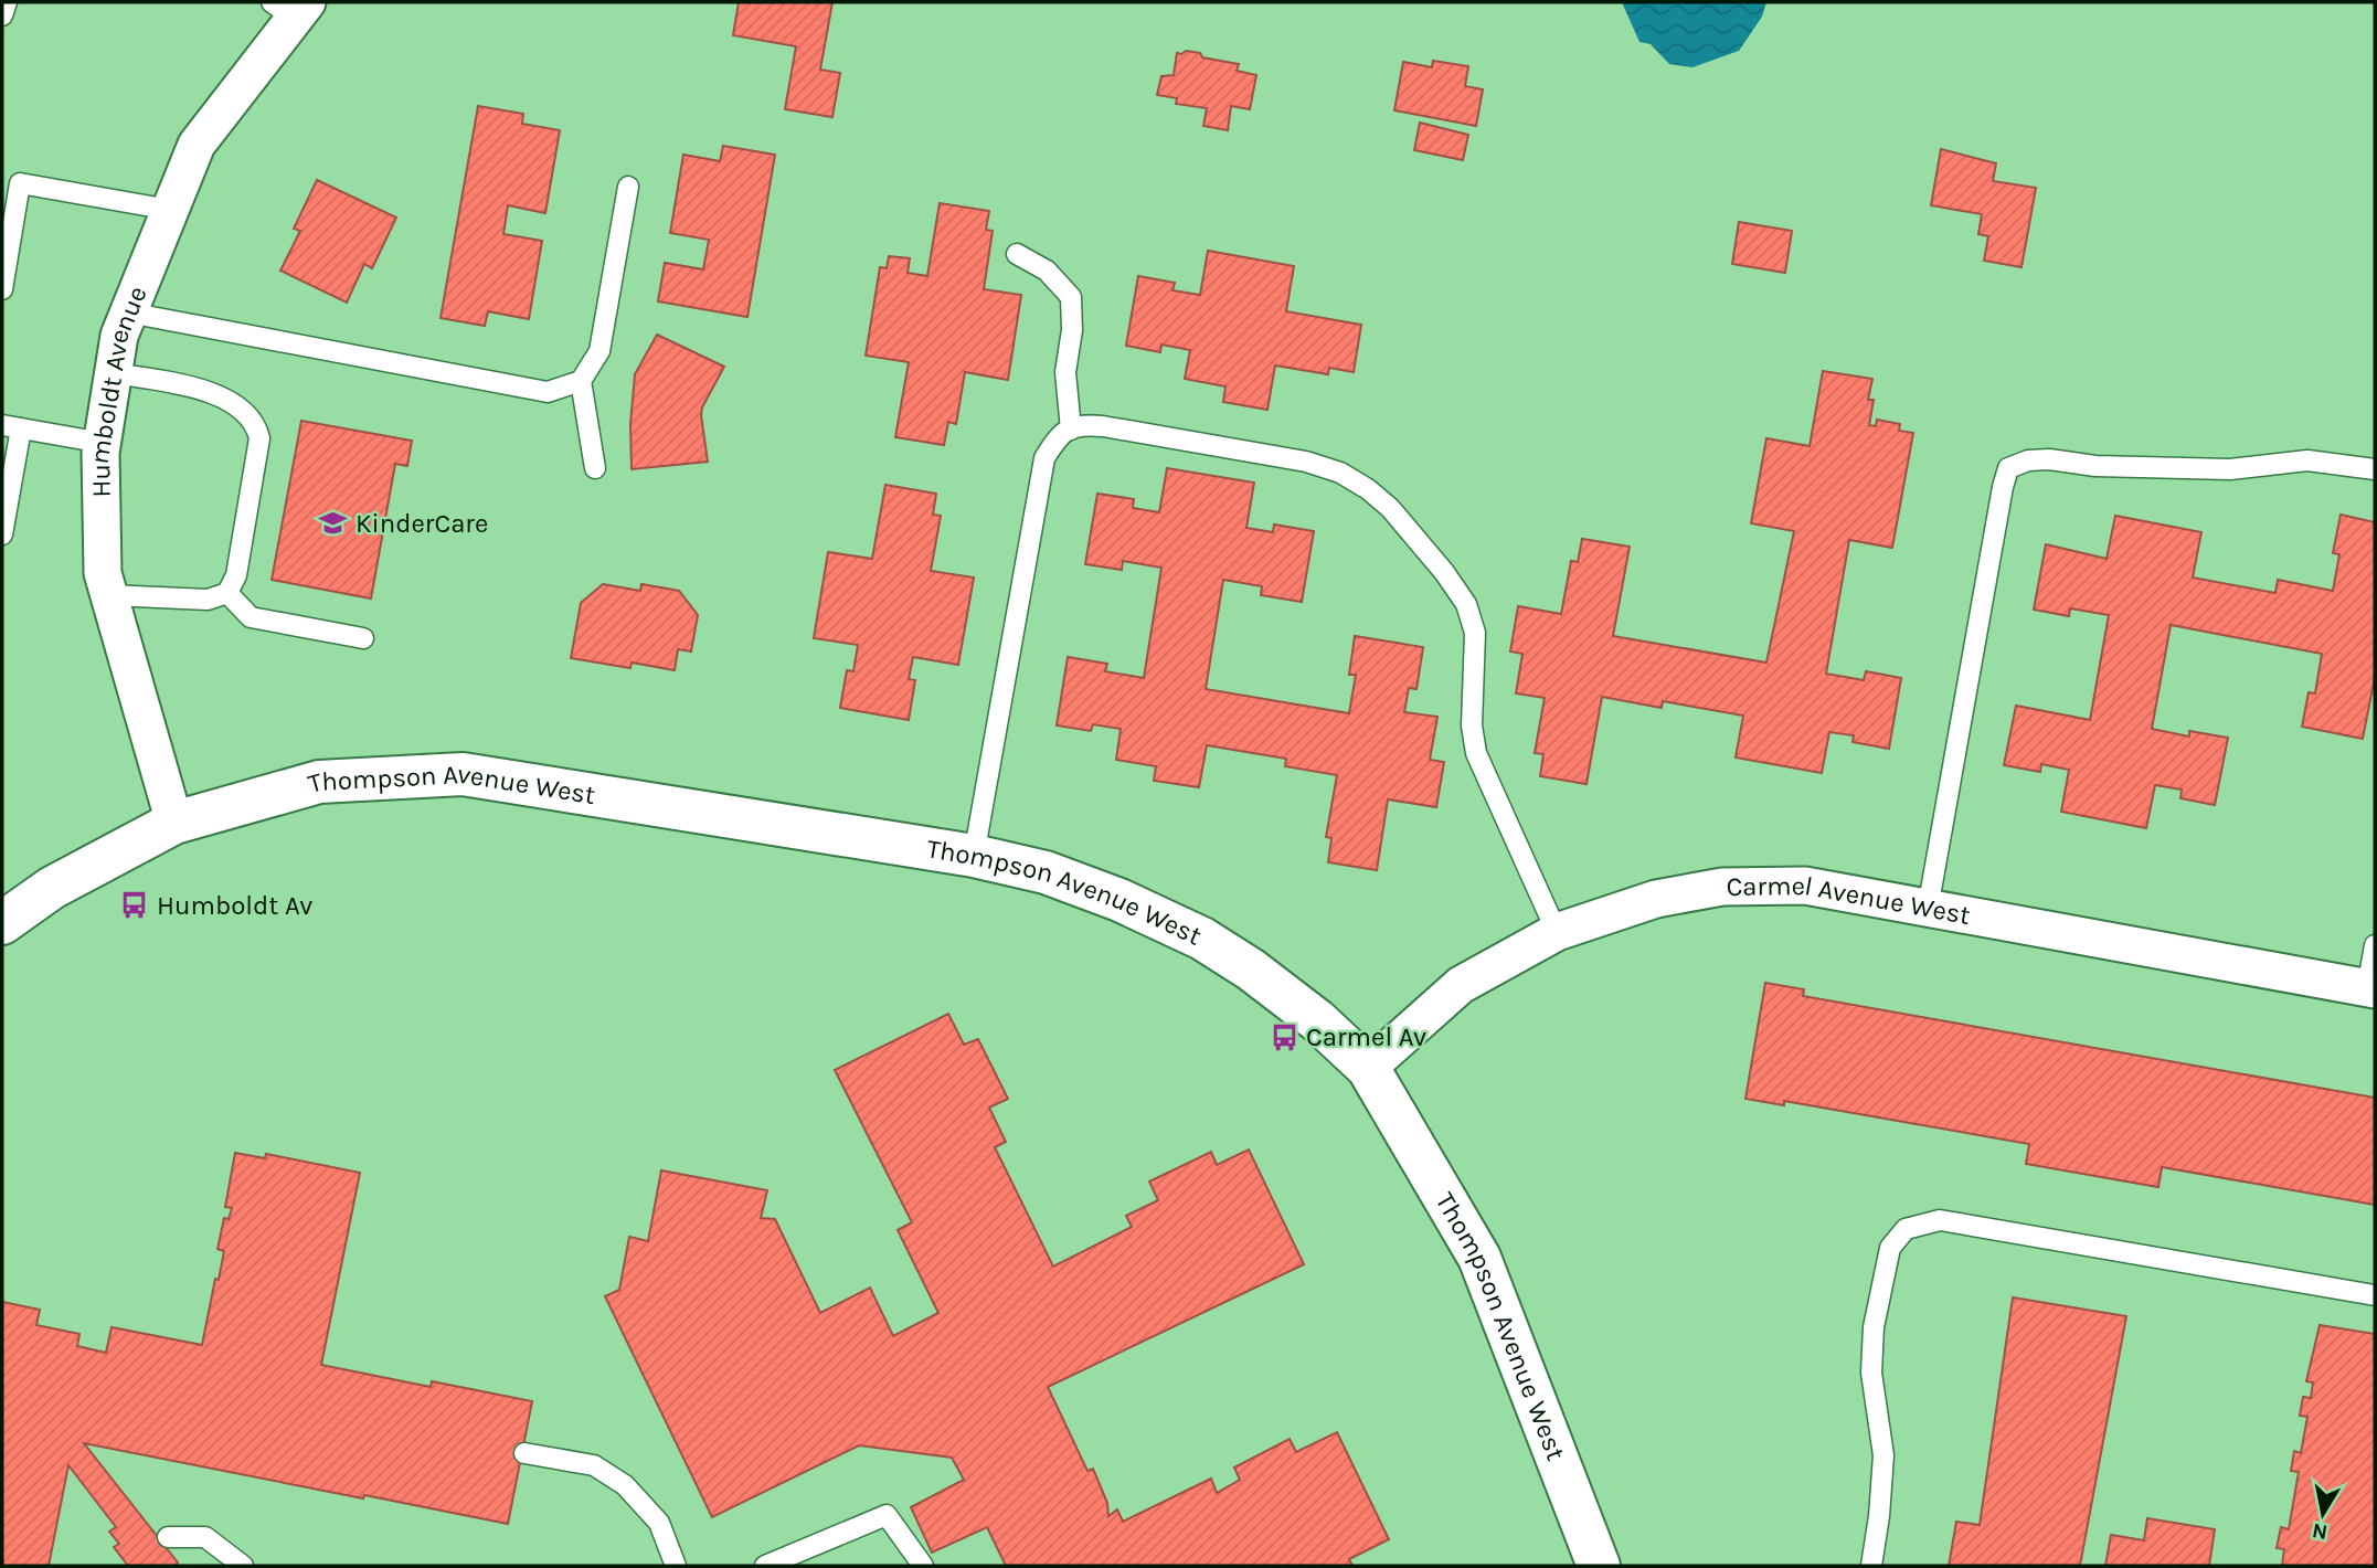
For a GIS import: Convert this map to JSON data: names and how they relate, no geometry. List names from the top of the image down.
{
  "streets": {
    "street": ["Humboldt Avenue", "Thompson Avenue West", "Carmel Avenue West"]
  },
  "crossings": [
    ["Humboldt Avenue", "Thompson Avenue West"],
    ["Thompson Avenue West", "Carmel Avenue West"]
  ],
  "places": {
    "school or university": ["KinderCare"],
    "bus stop": ["Humboldt Av", "Carmel Av"]
  },
  "north": "bottom"
}
